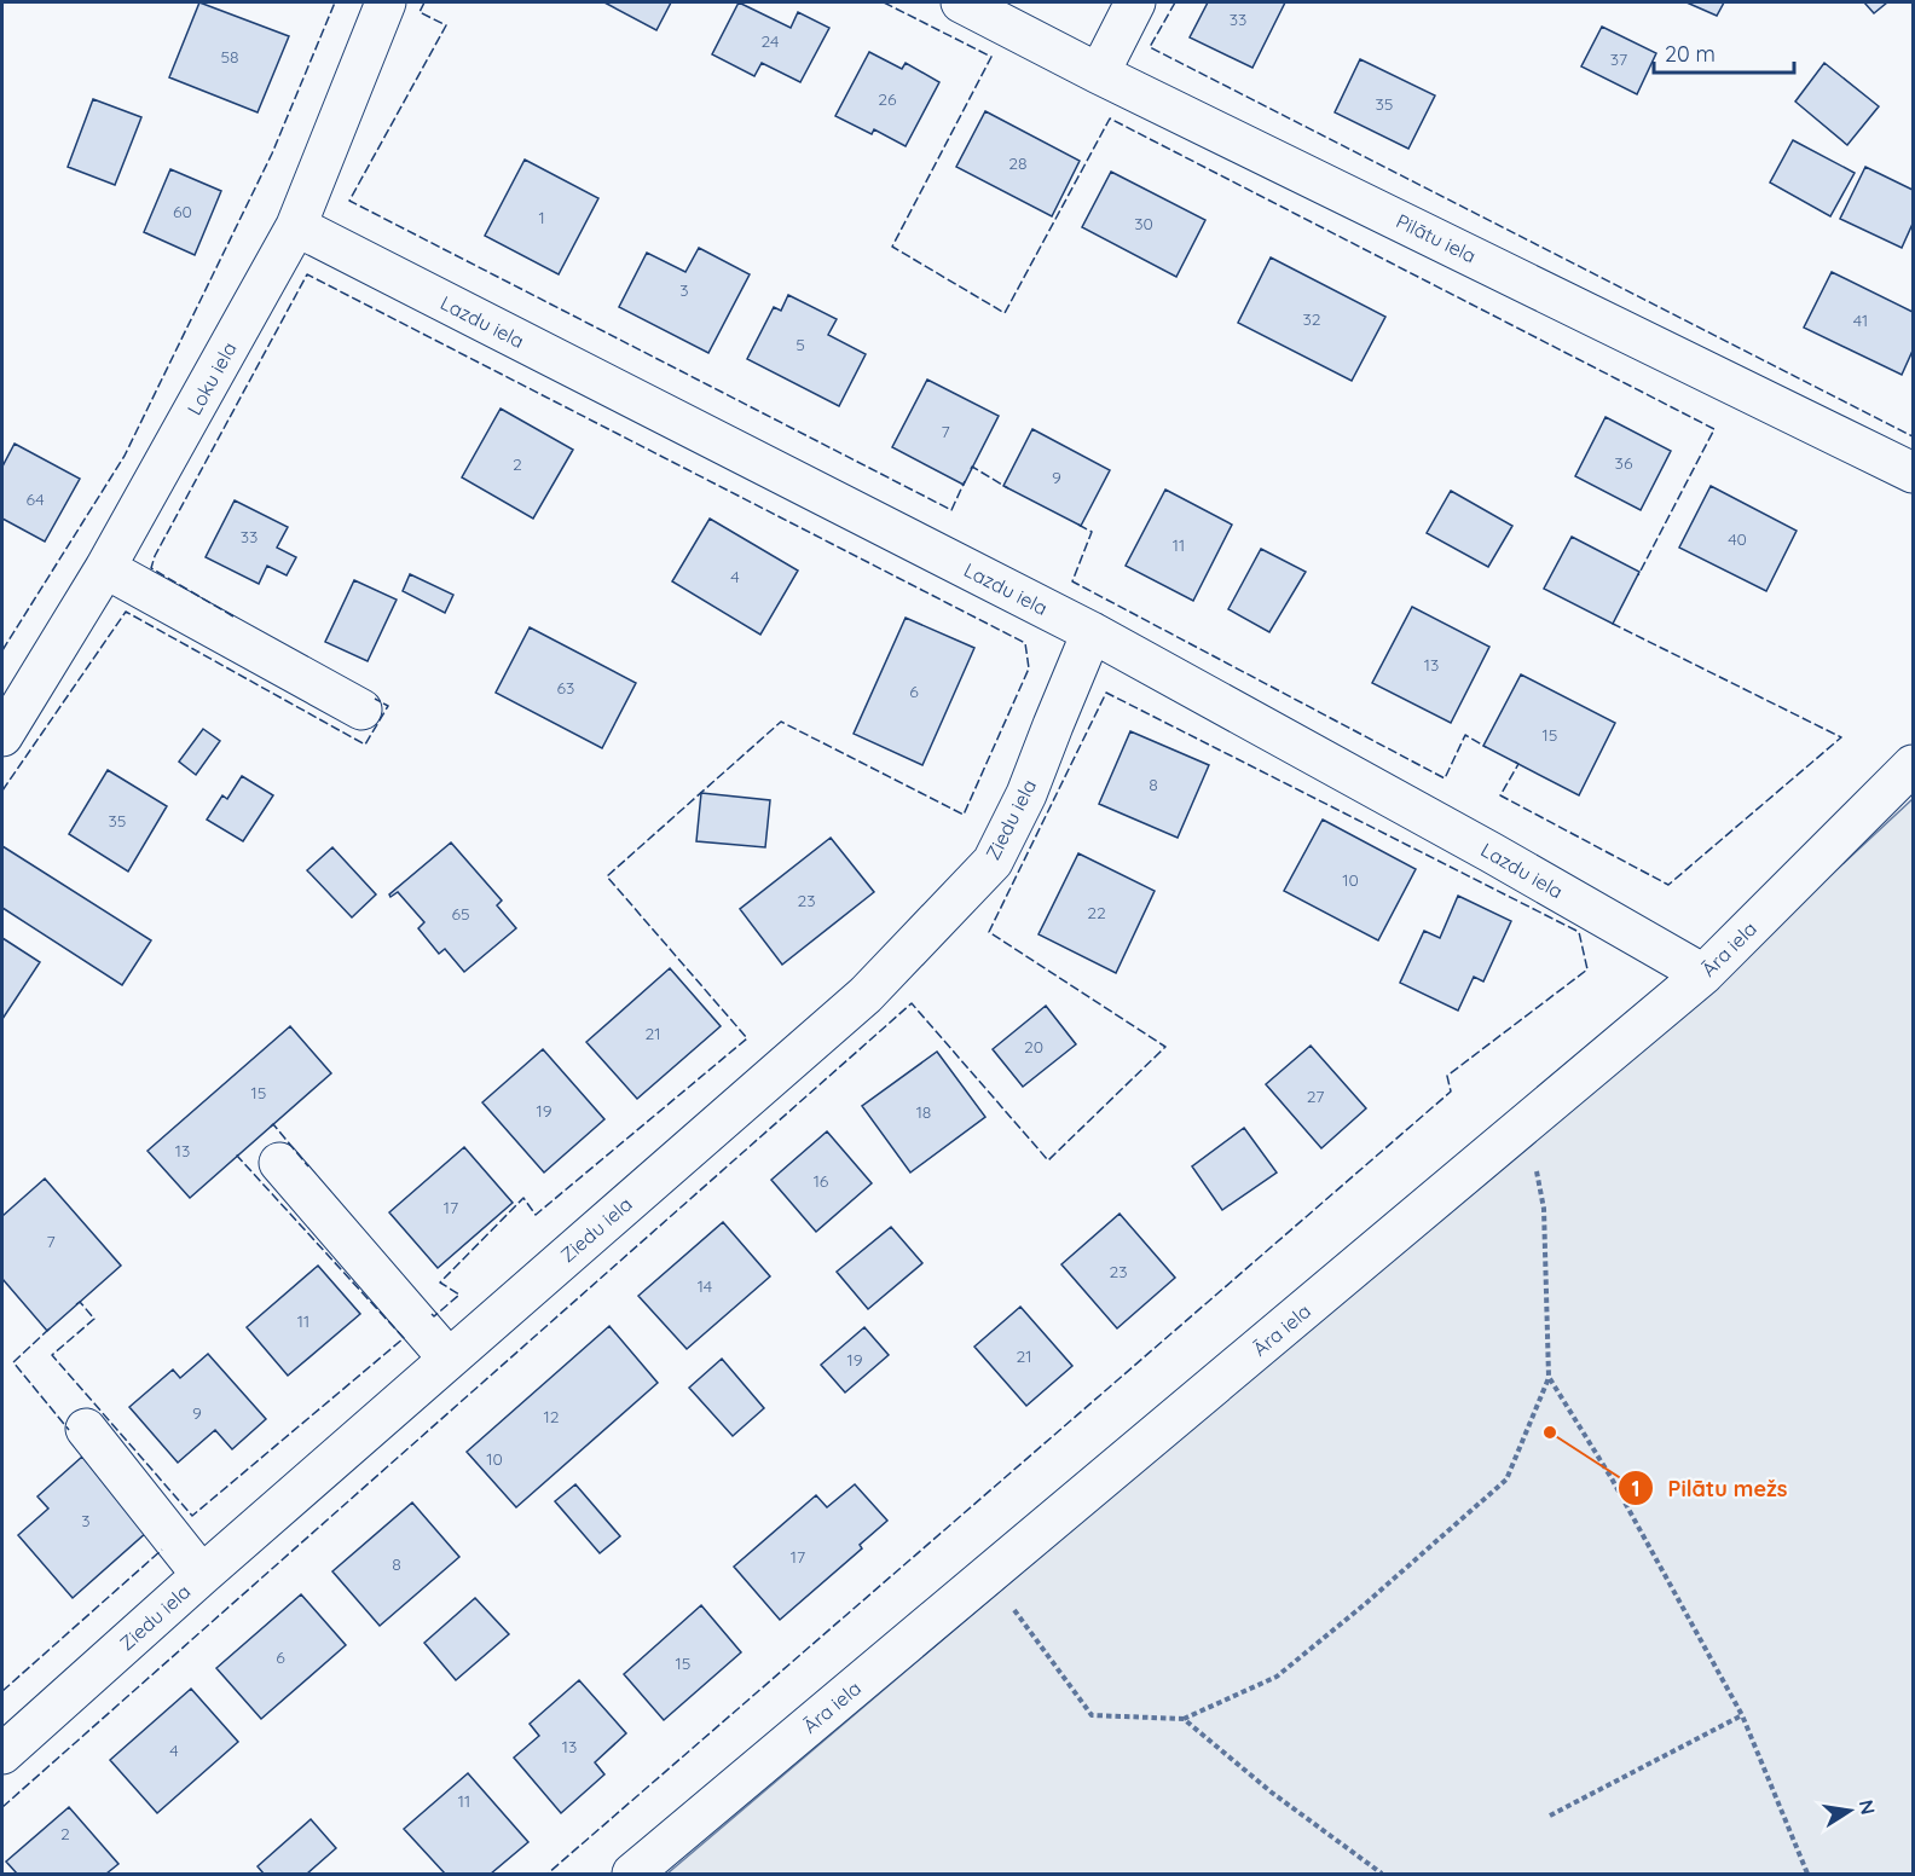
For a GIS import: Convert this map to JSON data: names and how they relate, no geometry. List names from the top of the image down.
{
  "streets": {
    "street": [
      "Pilātu iela",
      "Lazdu iela",
      "Loku iela",
      "Ziedu iela",
      "Āra iela"
    ]
  },
  "crossings": [
    ["Lazdu iela", "Loku iela"],
    ["Lazdu iela", "Ziedu iela"],
    ["Lazdu iela", "Āra iela"]
  ],
  "places": ["Pilātu mežs"],
  "house_numbers": [
    "33",
    "24",
    "58",
    "37",
    "26",
    "35",
    "28",
    "60",
    "1",
    "30",
    "3",
    "32",
    "41",
    "5",
    "7",
    "36",
    "2",
    "9",
    "64",
    "33",
    "40",
    "11",
    "4",
    "13",
    "63",
    "6",
    "15",
    "8",
    "35",
    "10",
    "23",
    "22",
    "65",
    "21",
    "20",
    "15",
    "27",
    "19",
    "18",
    "13",
    "16",
    "17",
    "7",
    "23",
    "14",
    "11",
    "21",
    "19",
    "9",
    "12",
    "10",
    "3",
    "17",
    "8",
    "6",
    "15",
    "13",
    "4",
    "11",
    "2"
  ],
  "scale_bar": "20 m",
  "north": "right"
}
